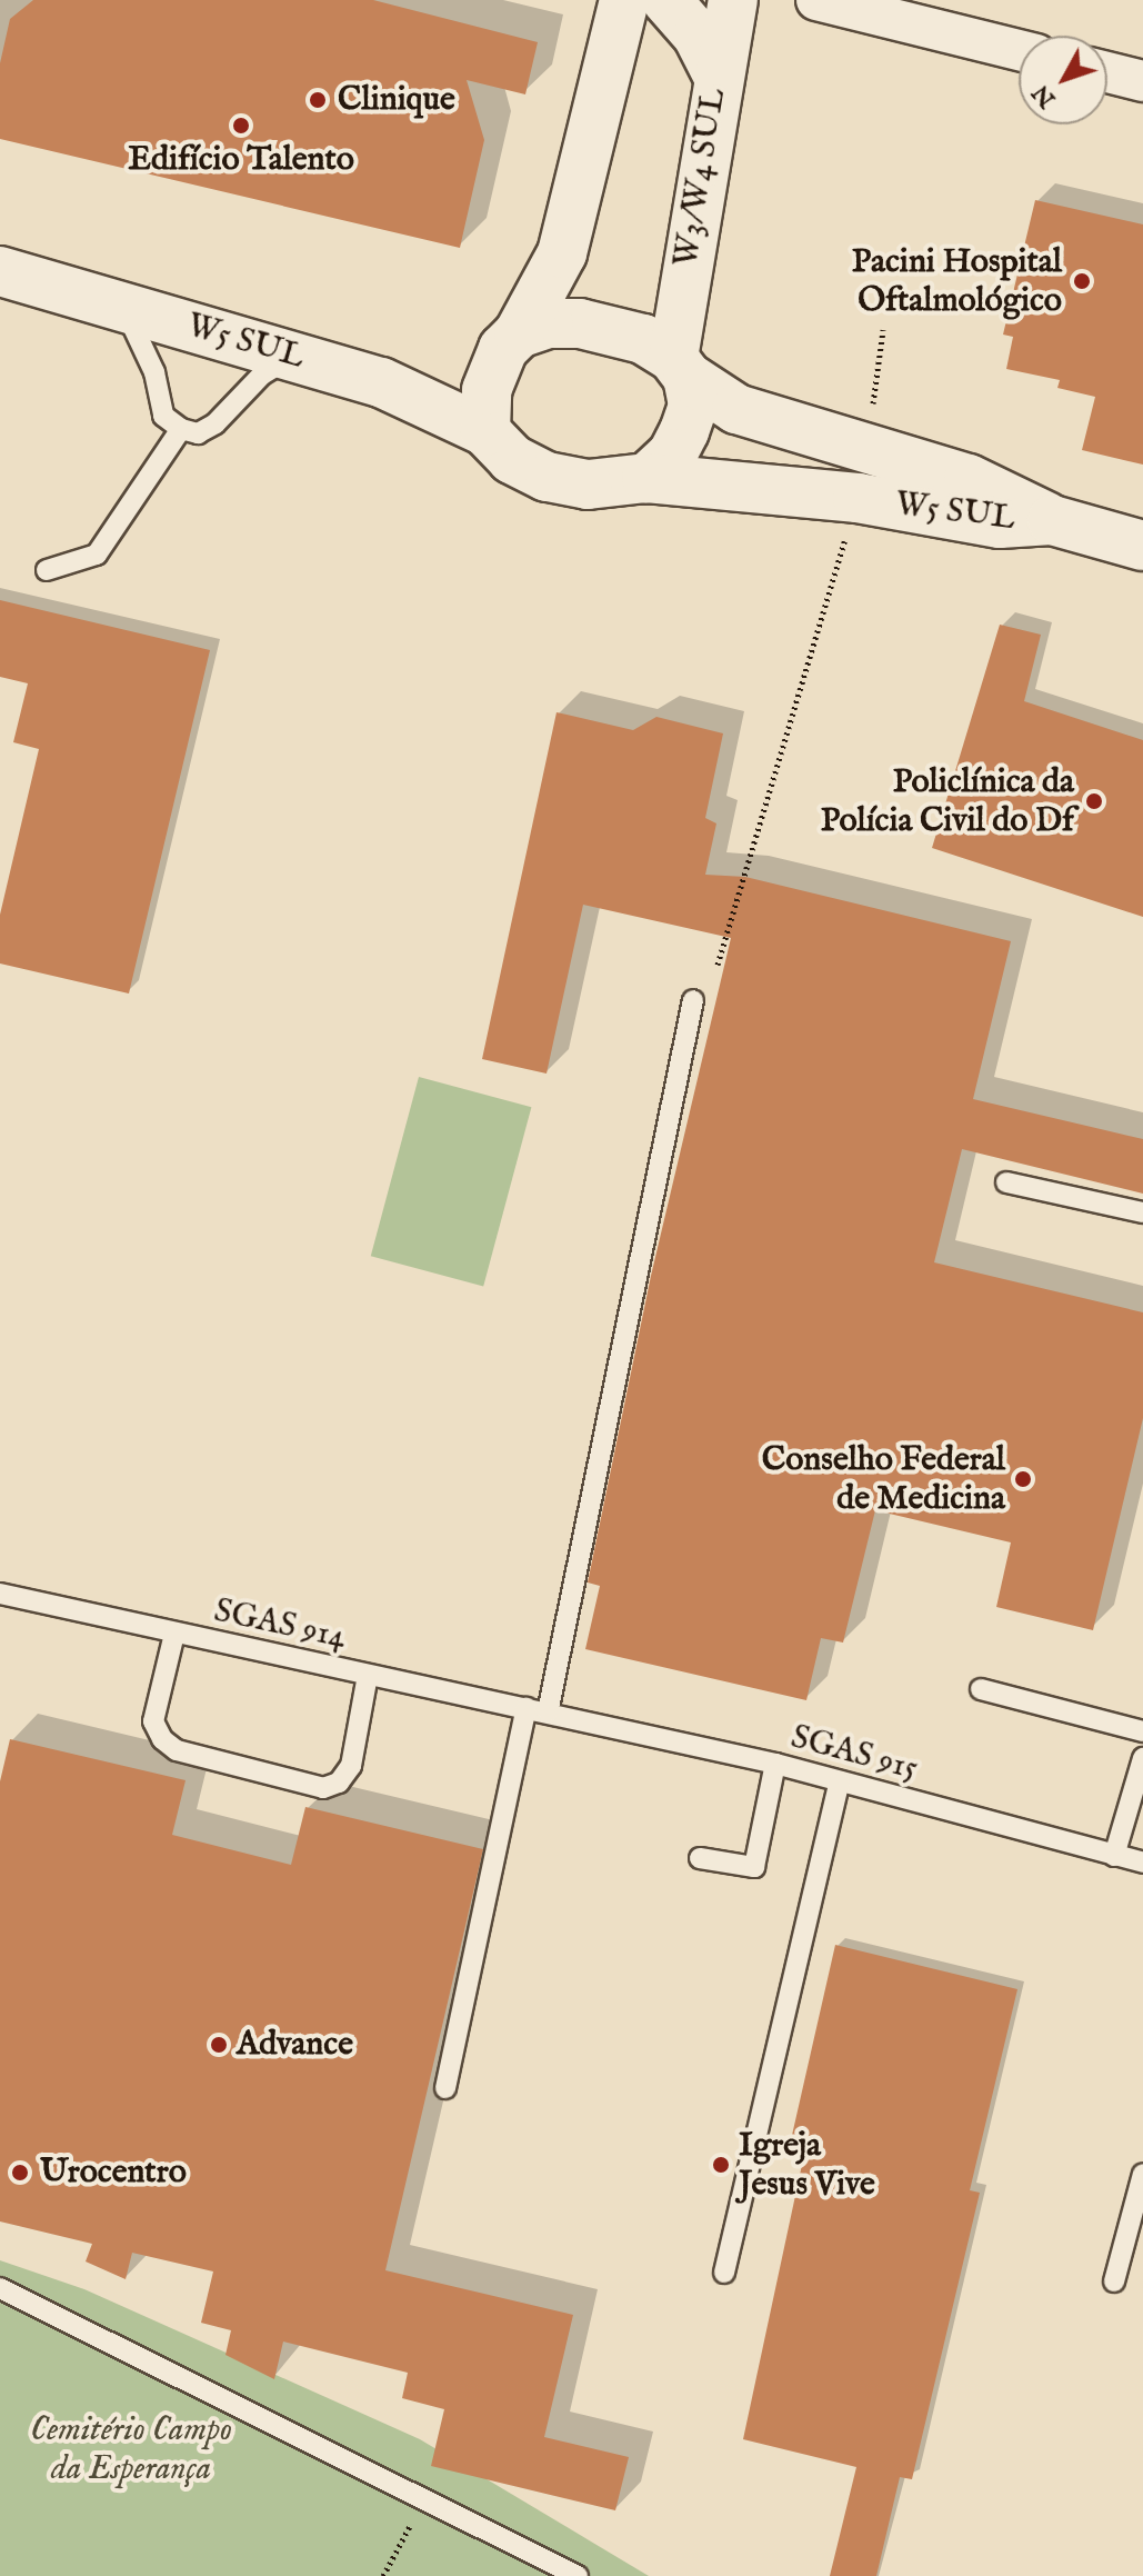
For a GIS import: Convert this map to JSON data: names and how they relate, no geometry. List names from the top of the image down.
{
  "streets": {
    "main road": ["W3/W4 SUL", "W5 SUL"],
    "lane": ["SGAS 914", "SGAS 915"]
  },
  "crossings": [
    ["W3/W4 SUL", "W5 SUL"],
    ["SGAS 914", "SGAS 915"]
  ],
  "parks": ["Cemitério Campo da Esperança"],
  "places": [
    "Clinique",
    "Edifício Talento",
    "Pacini Hospital Oftalmológico",
    "Policlínica da Polícia Civil do Df",
    "Conselho Federal de Medicina",
    "Advance",
    "Igreja Jesus Vive",
    "Urocentro"
  ],
  "north": "bottom left"
}
